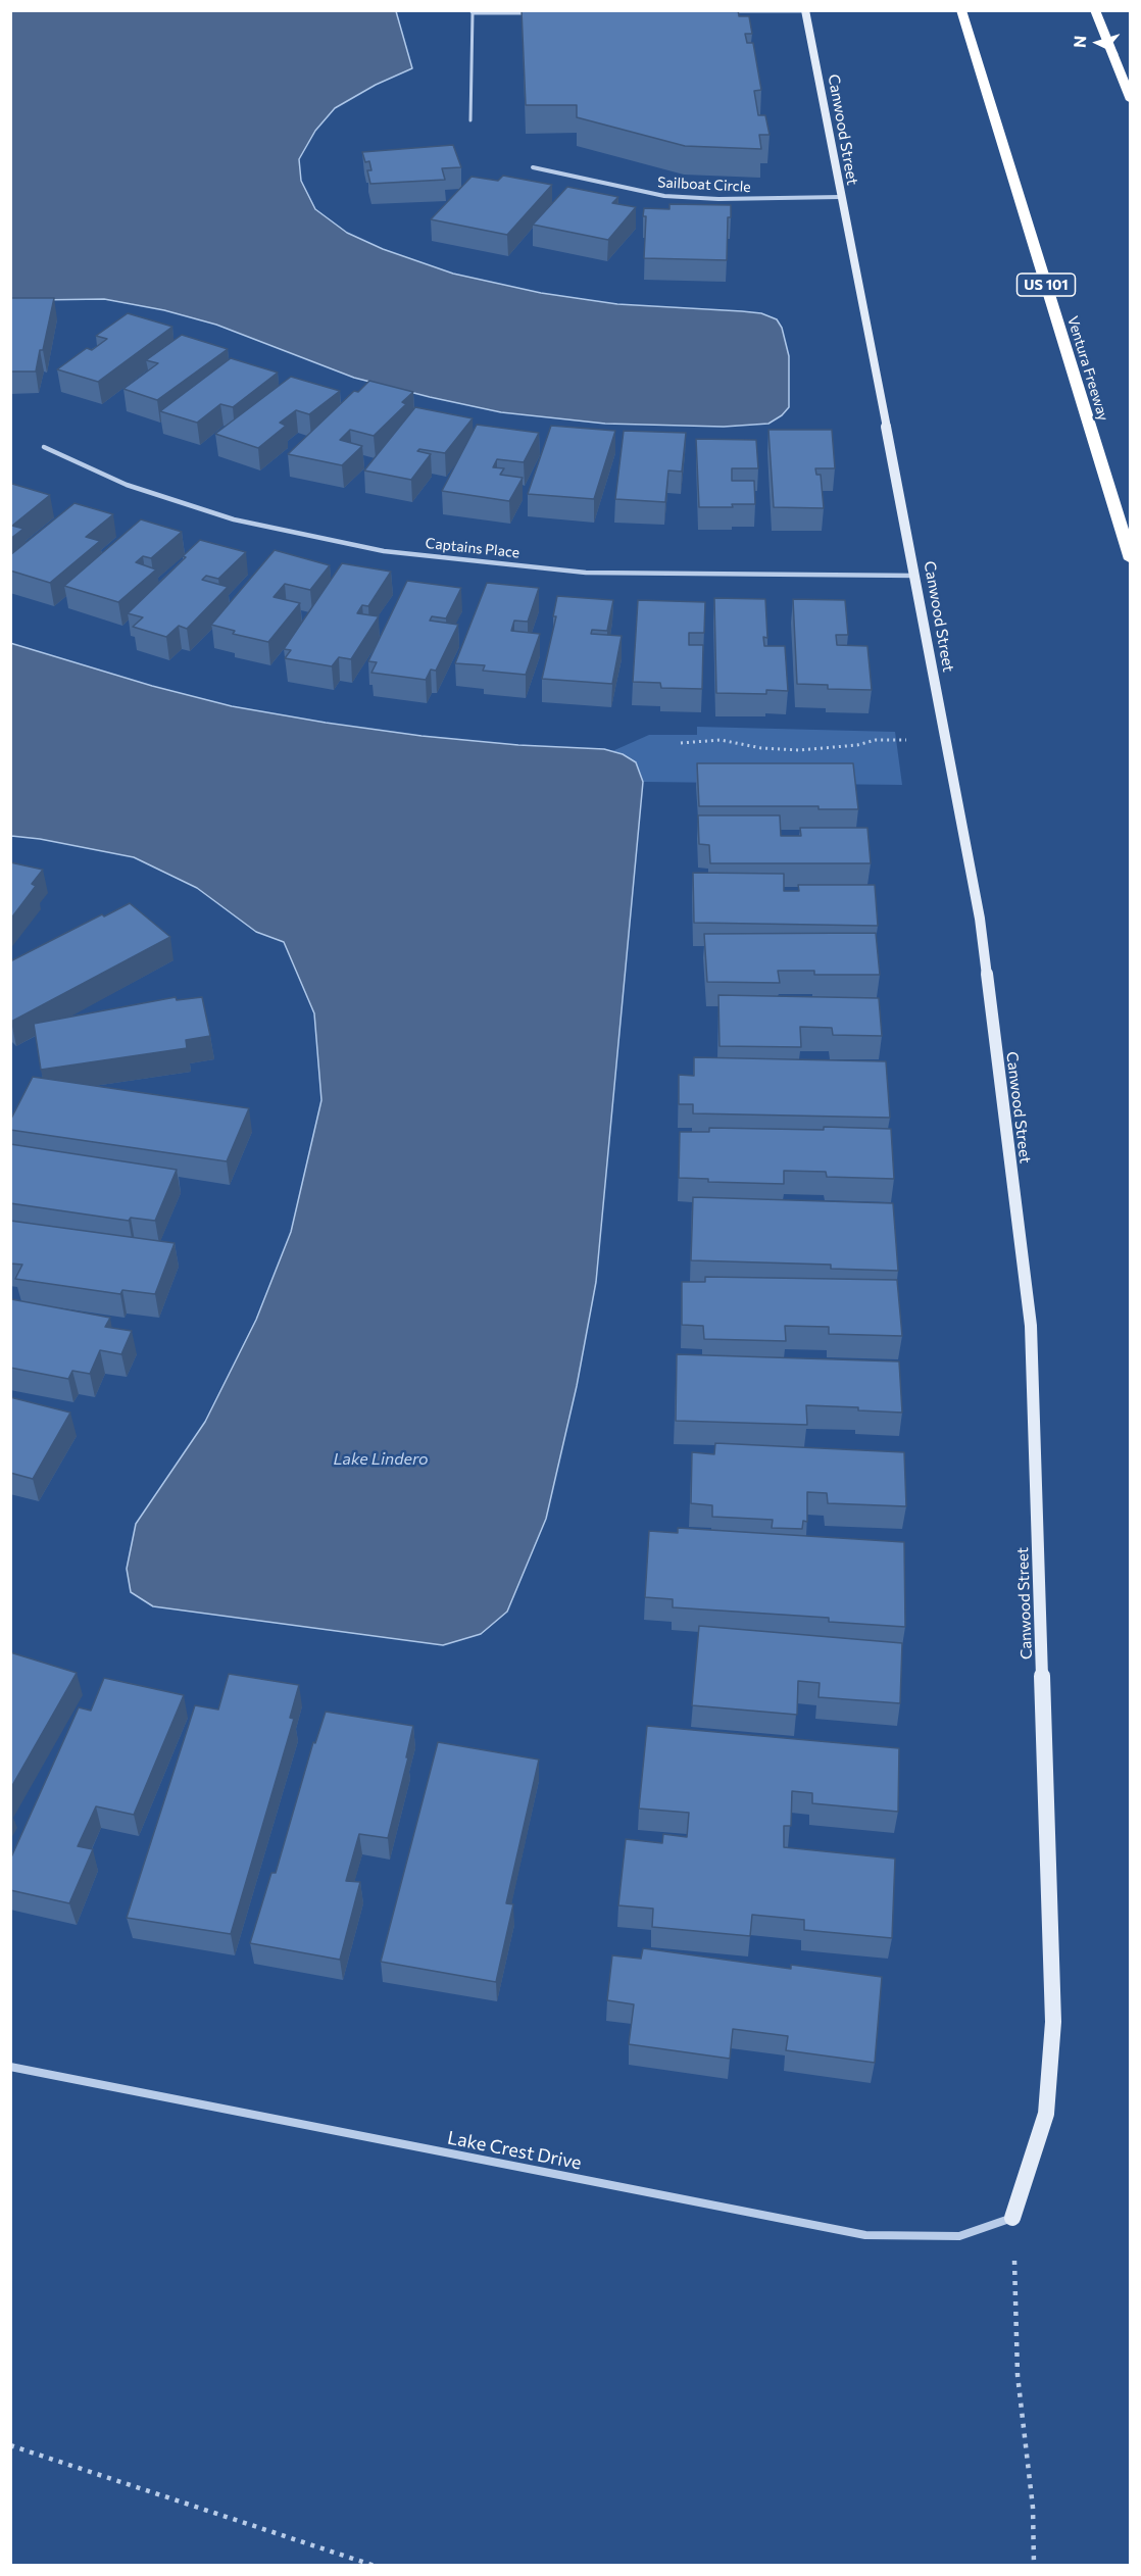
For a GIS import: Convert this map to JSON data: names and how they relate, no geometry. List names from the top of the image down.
{
  "streets": {
    "highway": ["US 101", "Ventura Freeway"],
    "street": [
      "Canwood Street",
      "Sailboat Circle",
      "Captains Place",
      "Lake Crest Drive"
    ]
  },
  "crossings": [
    ["Canwood Street", "Sailboat Circle"],
    ["Canwood Street", "Captains Place"],
    ["Canwood Street", "Lake Crest Drive"]
  ],
  "water": ["Lake Lindero"],
  "north": "left"
}
